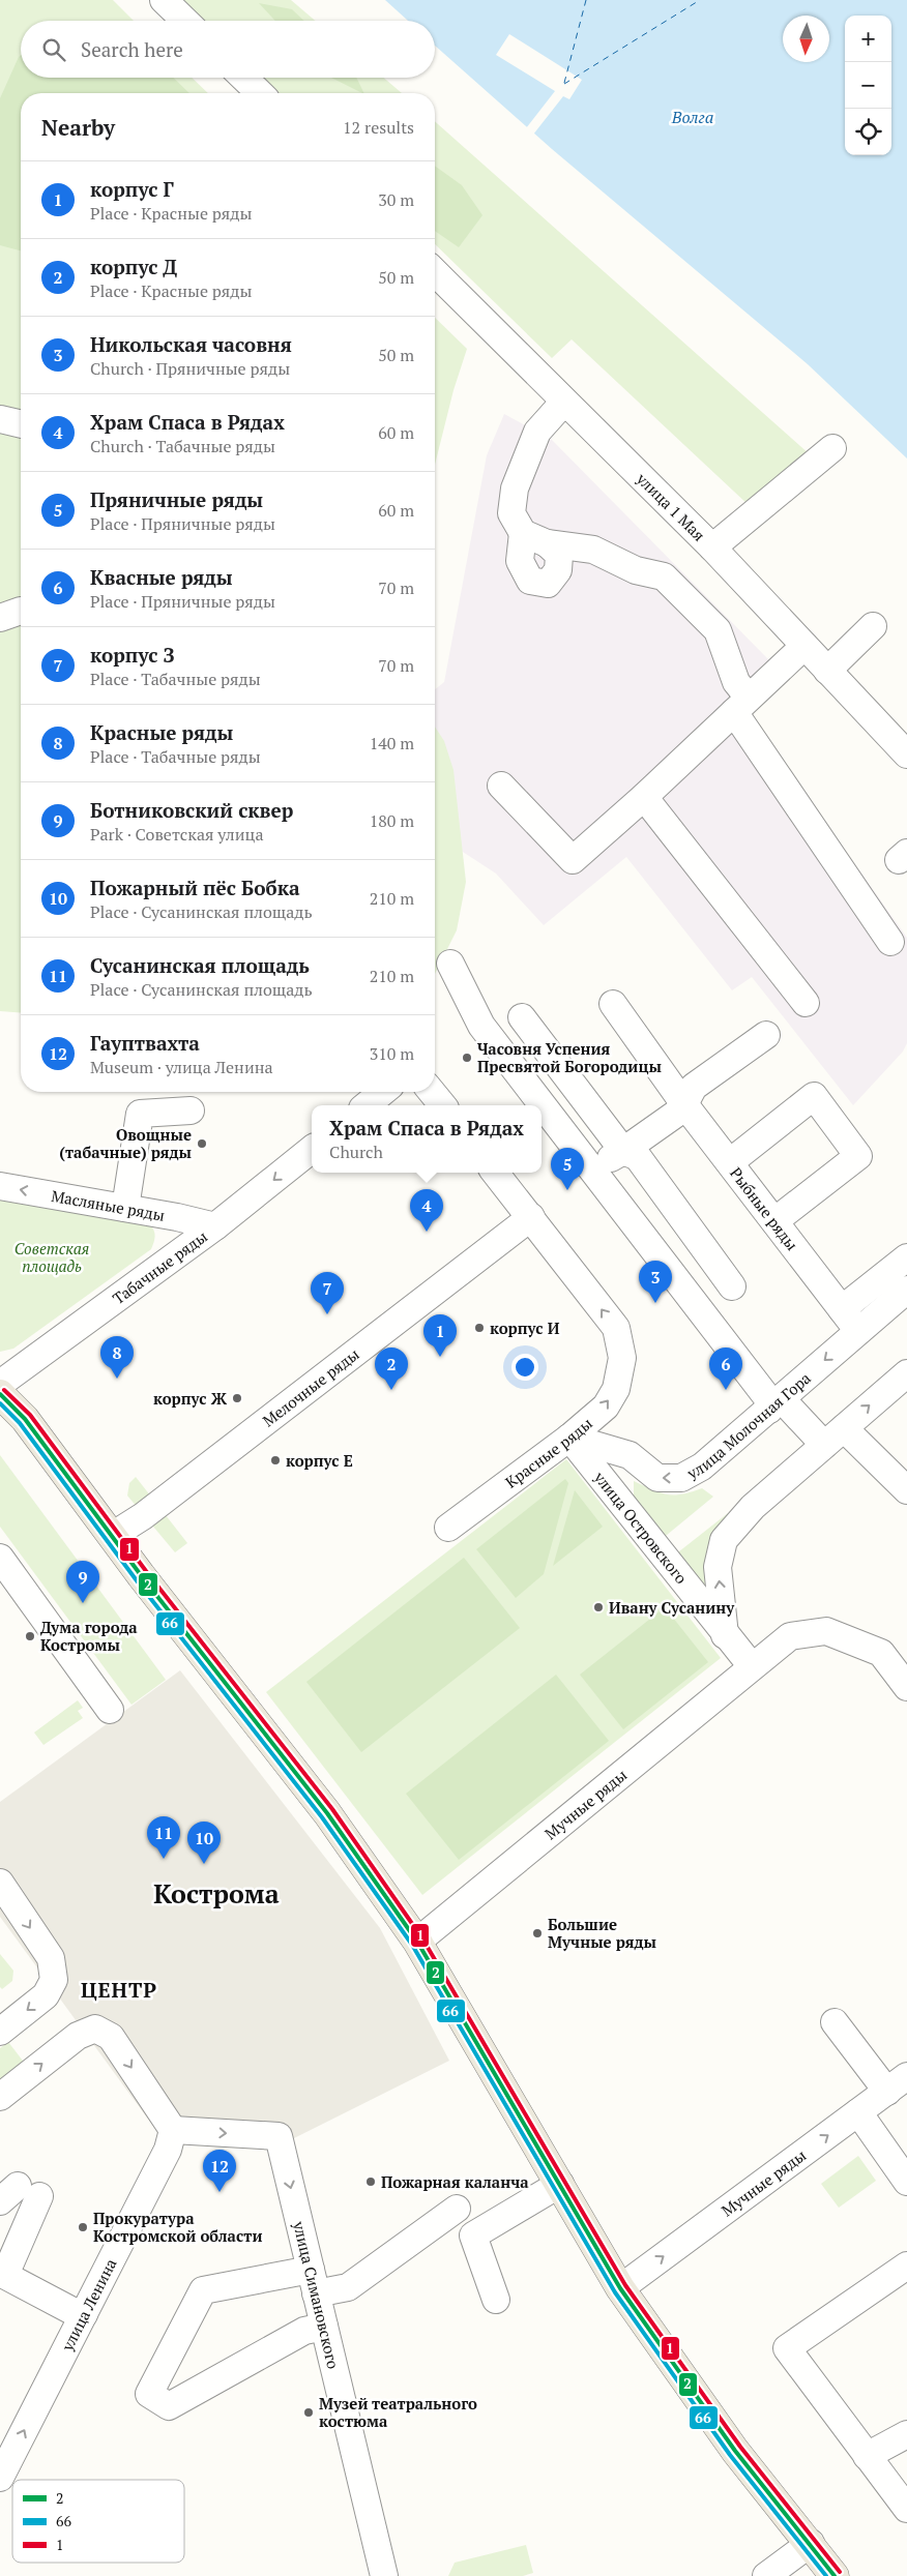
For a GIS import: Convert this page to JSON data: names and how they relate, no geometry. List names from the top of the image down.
{
  "streets": {
    "street": [
      "улица 1 Мая",
      "Масляные ряды",
      "Рыбные ряды",
      "Табачные ряды",
      "Мелочные ряды",
      "улица Молочная Гора",
      "Красные ряды",
      "улица Островского",
      "Мучные ряды",
      "улица Симановского",
      "улица Ленина"
    ]
  },
  "crossings": [
    ["Масляные ряды", "Табачные ряды"],
    ["Рыбные ряды", "улица Молочная Гора"],
    ["Мелочные ряды", "Красные ряды"],
    ["улица Молочная Гора", "Красные ряды"],
    ["улица Молочная Гора", "улица Островского"],
    ["Красные ряды", "улица Островского"],
    ["улица Островского", "Мучные ряды"],
    ["улица Симановского", "улица Ленина"]
  ],
  "one_way": [
    "Масляные ряды",
    "улица Молочная Гора",
    "Красные ряды",
    "Мучные ряды",
    "улица Симановского",
    "улица Ленина"
  ],
  "districts": ["Кострома", "ЦЕНТР"],
  "water": ["Волга"],
  "parks": ["Советская площадь"],
  "places": [
    "Часовня Успения Пресвятой Богородицы",
    "Овощные (табачные) ряды",
    "корпус И",
    "корпус Ж",
    "корпус Е",
    "Ивану Сусанину",
    "Дума города Костромы",
    "Большие Мучные ряды",
    "Пожарная каланча",
    "Прокуратура Костромской области",
    "Музей театрального костюма"
  ],
  "lines": ["transit line 1", "transit line 2", "transit line 66"],
  "legend": ["2", "66", "1"],
  "north": "bottom",
  "page": {
    "map_buttons": ["+", "−"],
    "search": "Search here",
    "heading": ["Nearby", "12 results"],
    "list": [
      {
        "mark": "1",
        "name": "корпус Г",
        "note": "Place · Красные ряды",
        "value": "30 m"
      },
      {
        "mark": "2",
        "name": "корпус Д",
        "note": "Place · Красные ряды",
        "value": "50 m"
      },
      {
        "mark": "3",
        "name": "Никольская часовня",
        "note": "Church · Пряничные ряды",
        "value": "50 m"
      },
      {
        "mark": "4",
        "name": "Храм Спаса в Рядах",
        "note": "Church · Табачные ряды",
        "value": "60 m"
      },
      {
        "mark": "5",
        "name": "Пряничные ряды",
        "note": "Place · Пряничные ряды",
        "value": "60 m"
      },
      {
        "mark": "6",
        "name": "Квасные ряды",
        "note": "Place · Пряничные ряды",
        "value": "70 m"
      },
      {
        "mark": "7",
        "name": "корпус З",
        "note": "Place · Табачные ряды",
        "value": "70 m"
      },
      {
        "mark": "8",
        "name": "Красные ряды",
        "note": "Place · Табачные ряды",
        "value": "140 m"
      },
      {
        "mark": "9",
        "name": "Ботниковский сквер",
        "note": "Park · Советская улица",
        "value": "180 m"
      },
      {
        "mark": "10",
        "name": "Пожарный пёс Бобка",
        "note": "Place · Сусанинская площадь",
        "value": "210 m"
      },
      {
        "mark": "11",
        "name": "Сусанинская площадь",
        "note": "Place · Сусанинская площадь",
        "value": "210 m"
      },
      {
        "mark": "12",
        "name": "Гауптвахта",
        "note": "Museum · улица Ленина",
        "value": "310 m"
      }
    ],
    "popup": ["Храм Спаса в Рядах", "Church"],
    "pins": [
      "5",
      "4",
      "3",
      "7",
      "1",
      "8",
      "2",
      "6",
      "9",
      "11",
      "10",
      "12"
    ]
  }
}
